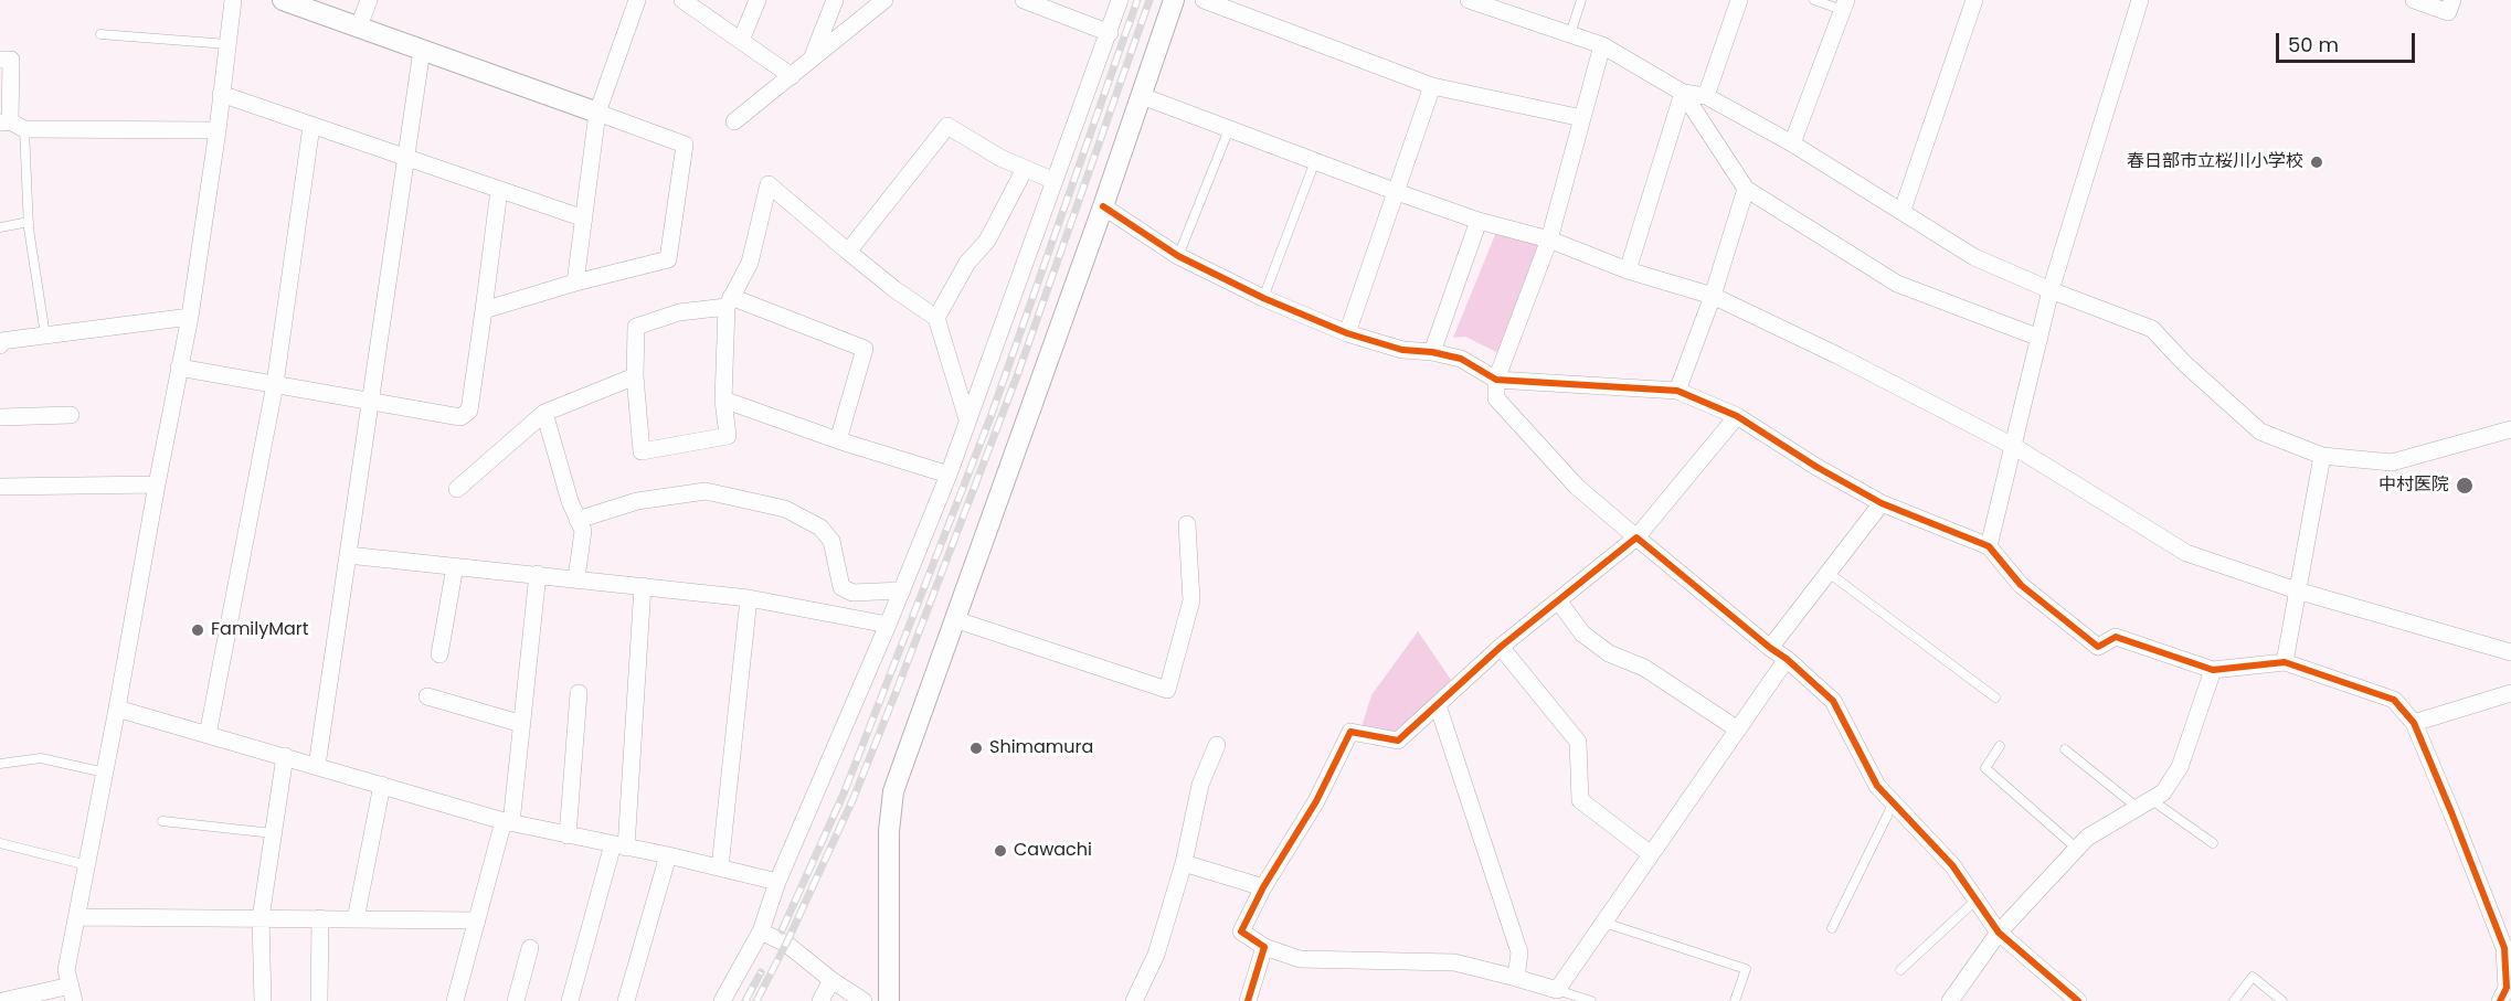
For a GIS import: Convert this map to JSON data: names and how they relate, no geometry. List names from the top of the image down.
{
  "places": [
    "春日部市立桜川小学校",
    "中村医院",
    "FamilyMart",
    "Shimamura",
    "Cawachi"
  ],
  "scale_bar": "50 m"
}
